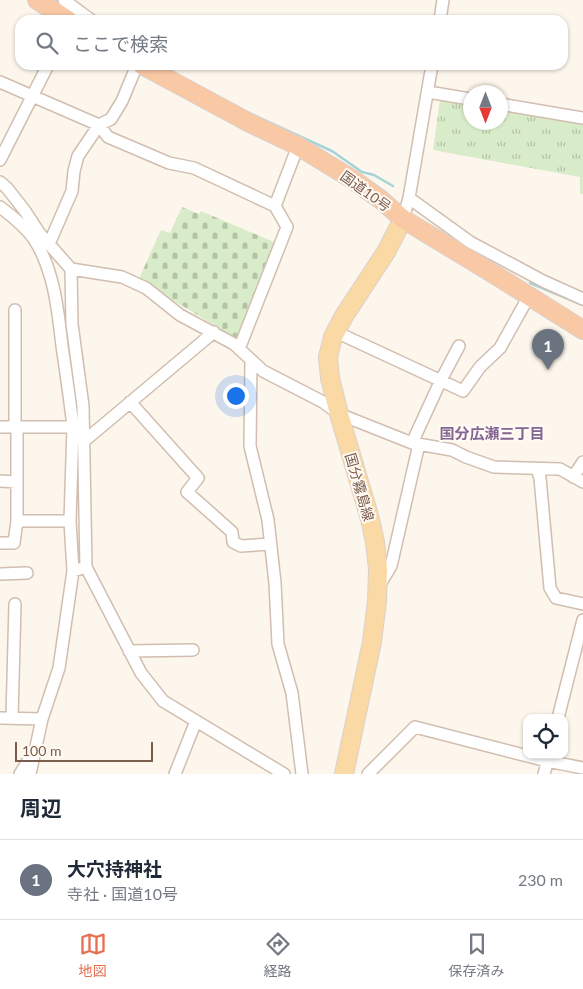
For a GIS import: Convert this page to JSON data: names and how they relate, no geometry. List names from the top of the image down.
{
  "streets": {
    "highway": ["国道10号"],
    "main road": ["国分霧島線"]
  },
  "crossings": [
    ["国道10号", "国分霧島線"]
  ],
  "districts": ["国分広瀬三丁目"],
  "scale_bar": "100 m",
  "north": "bottom",
  "page": {
    "search": "ここで検索",
    "pins": "1",
    "scale": "100 m",
    "heading": "周辺",
    "list": [
      {
        "mark": "1",
        "name": "大穴持神社",
        "note": "寺社 · 国道10号",
        "value": "230 m"
      }
    ],
    "nav": ["地図", "経路", "保存済み"]
  }
}
